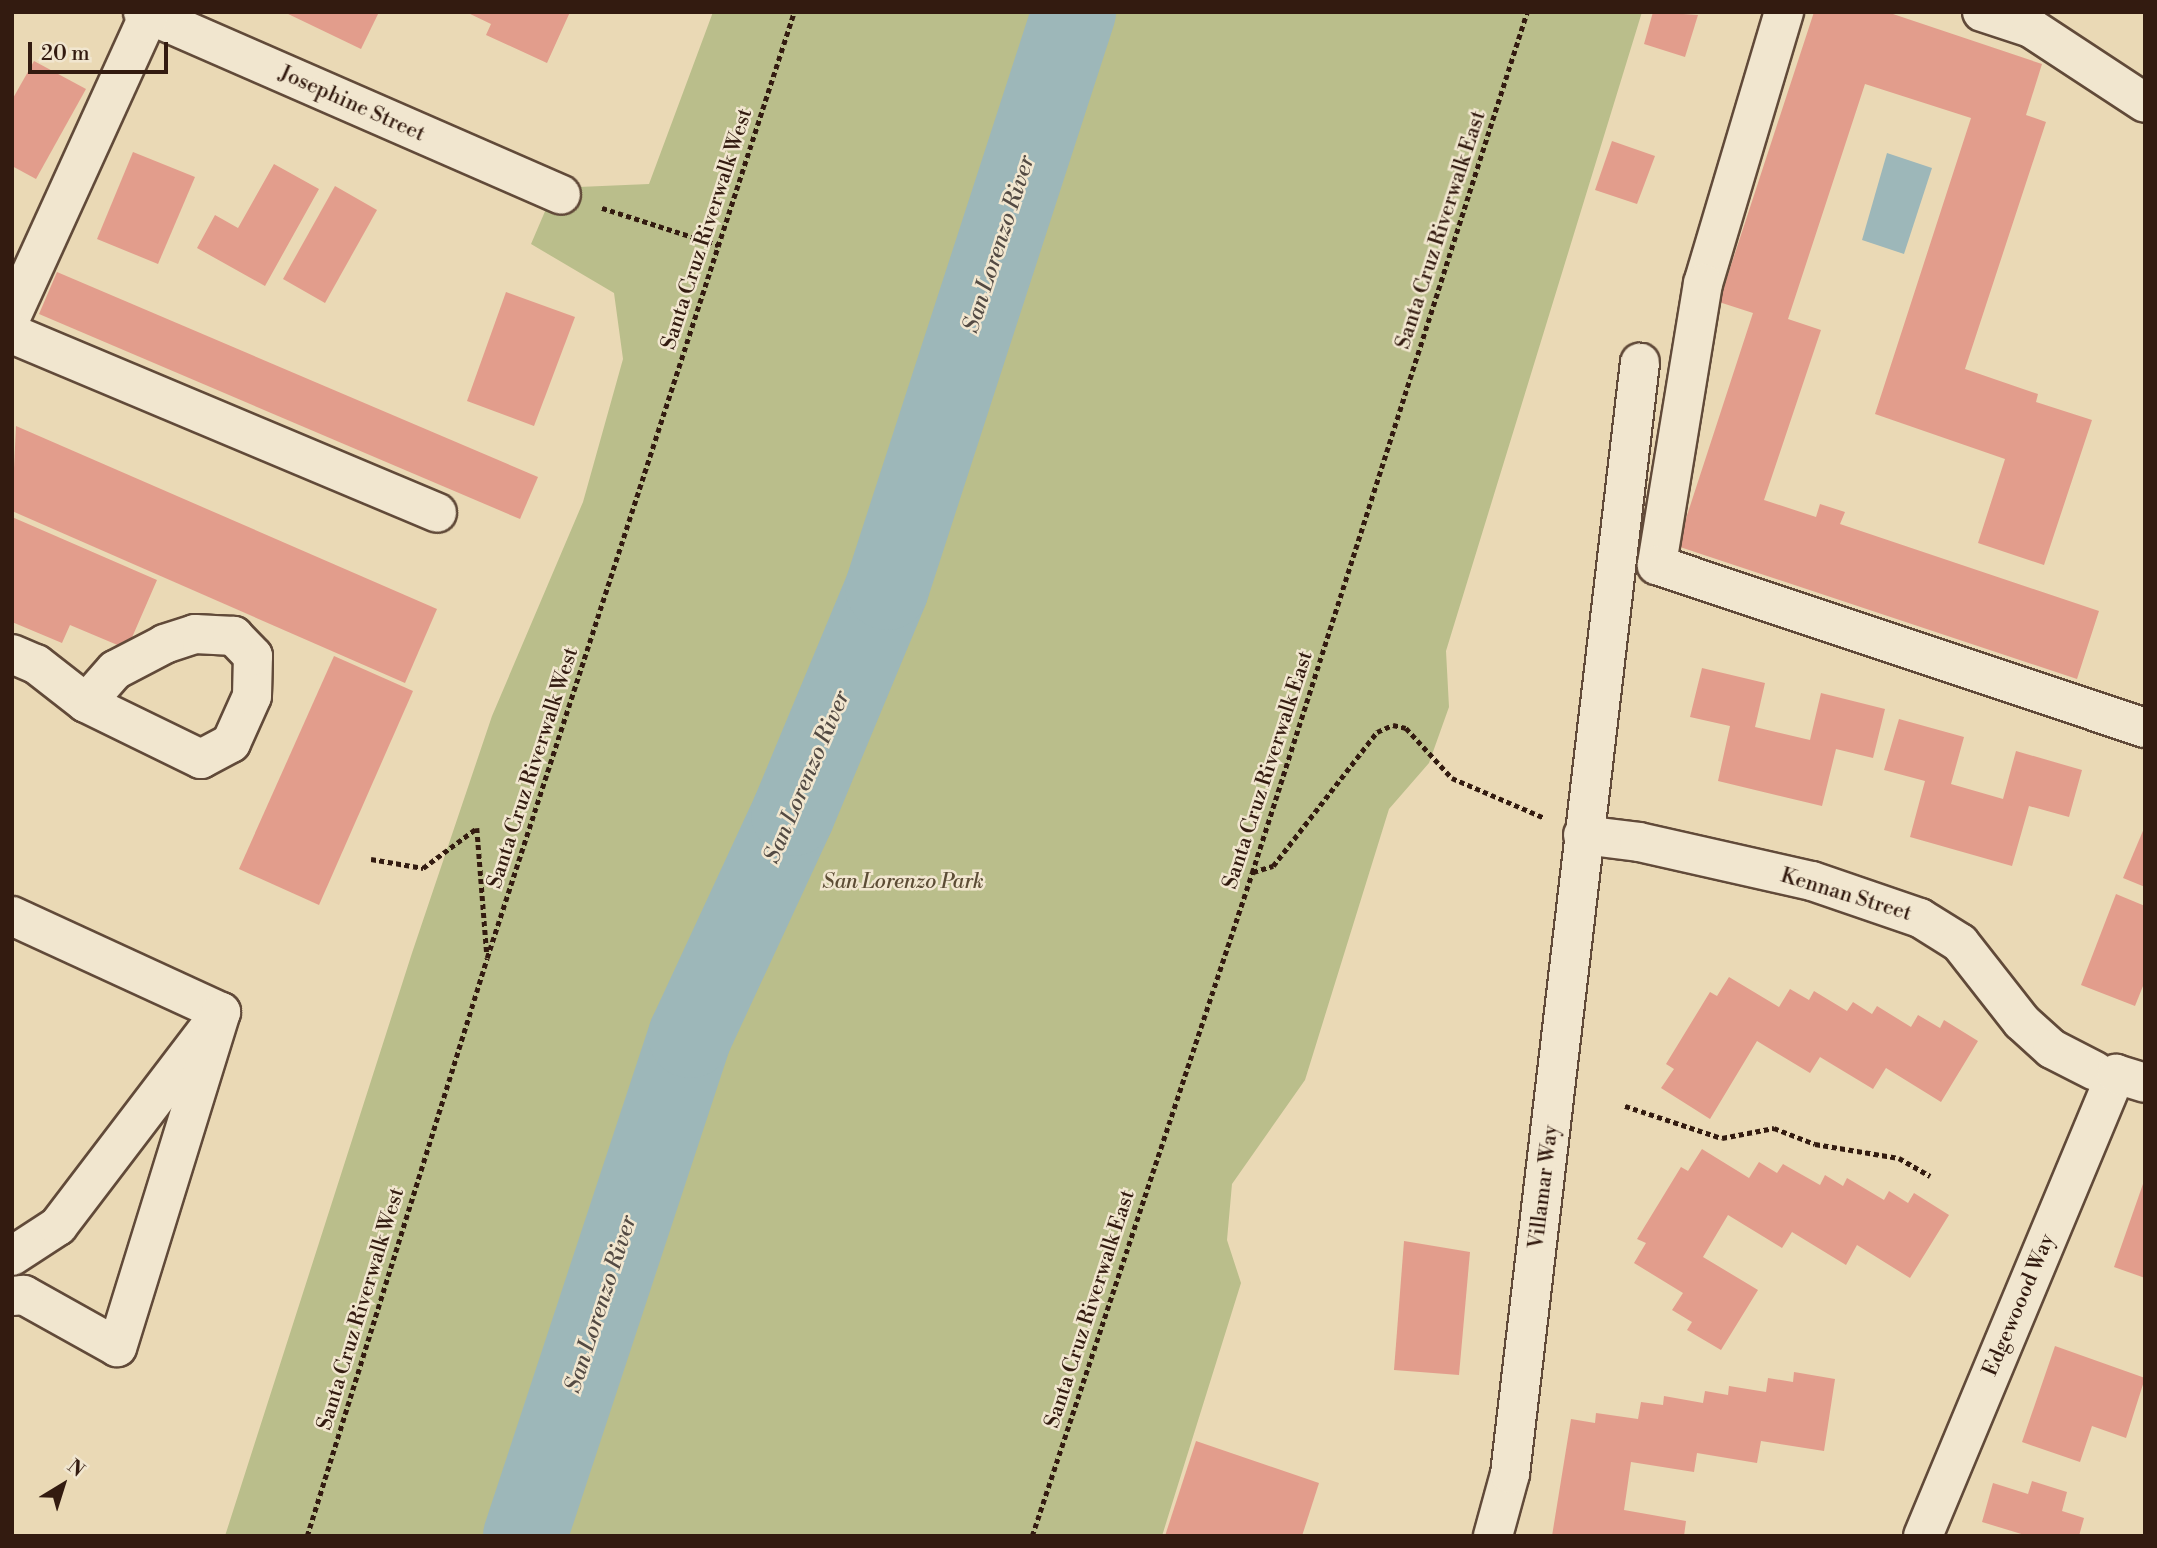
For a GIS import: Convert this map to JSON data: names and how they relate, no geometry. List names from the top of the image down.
{
  "streets": {
    "street": [
      "Josephine Street",
      "Kennan Street",
      "Villamar Way",
      "Edgewoood Way"
    ],
    "path": ["Santa Cruz Riverwalk West", "Santa Cruz Riverwalk East"]
  },
  "crossings": [
    ["Kennan Street", "Villamar Way"],
    ["Kennan Street", "Edgewoood Way"]
  ],
  "water": ["San Lorenzo River"],
  "parks": ["San Lorenzo Park"],
  "scale_bar": "20 m",
  "north": "top right"
}
